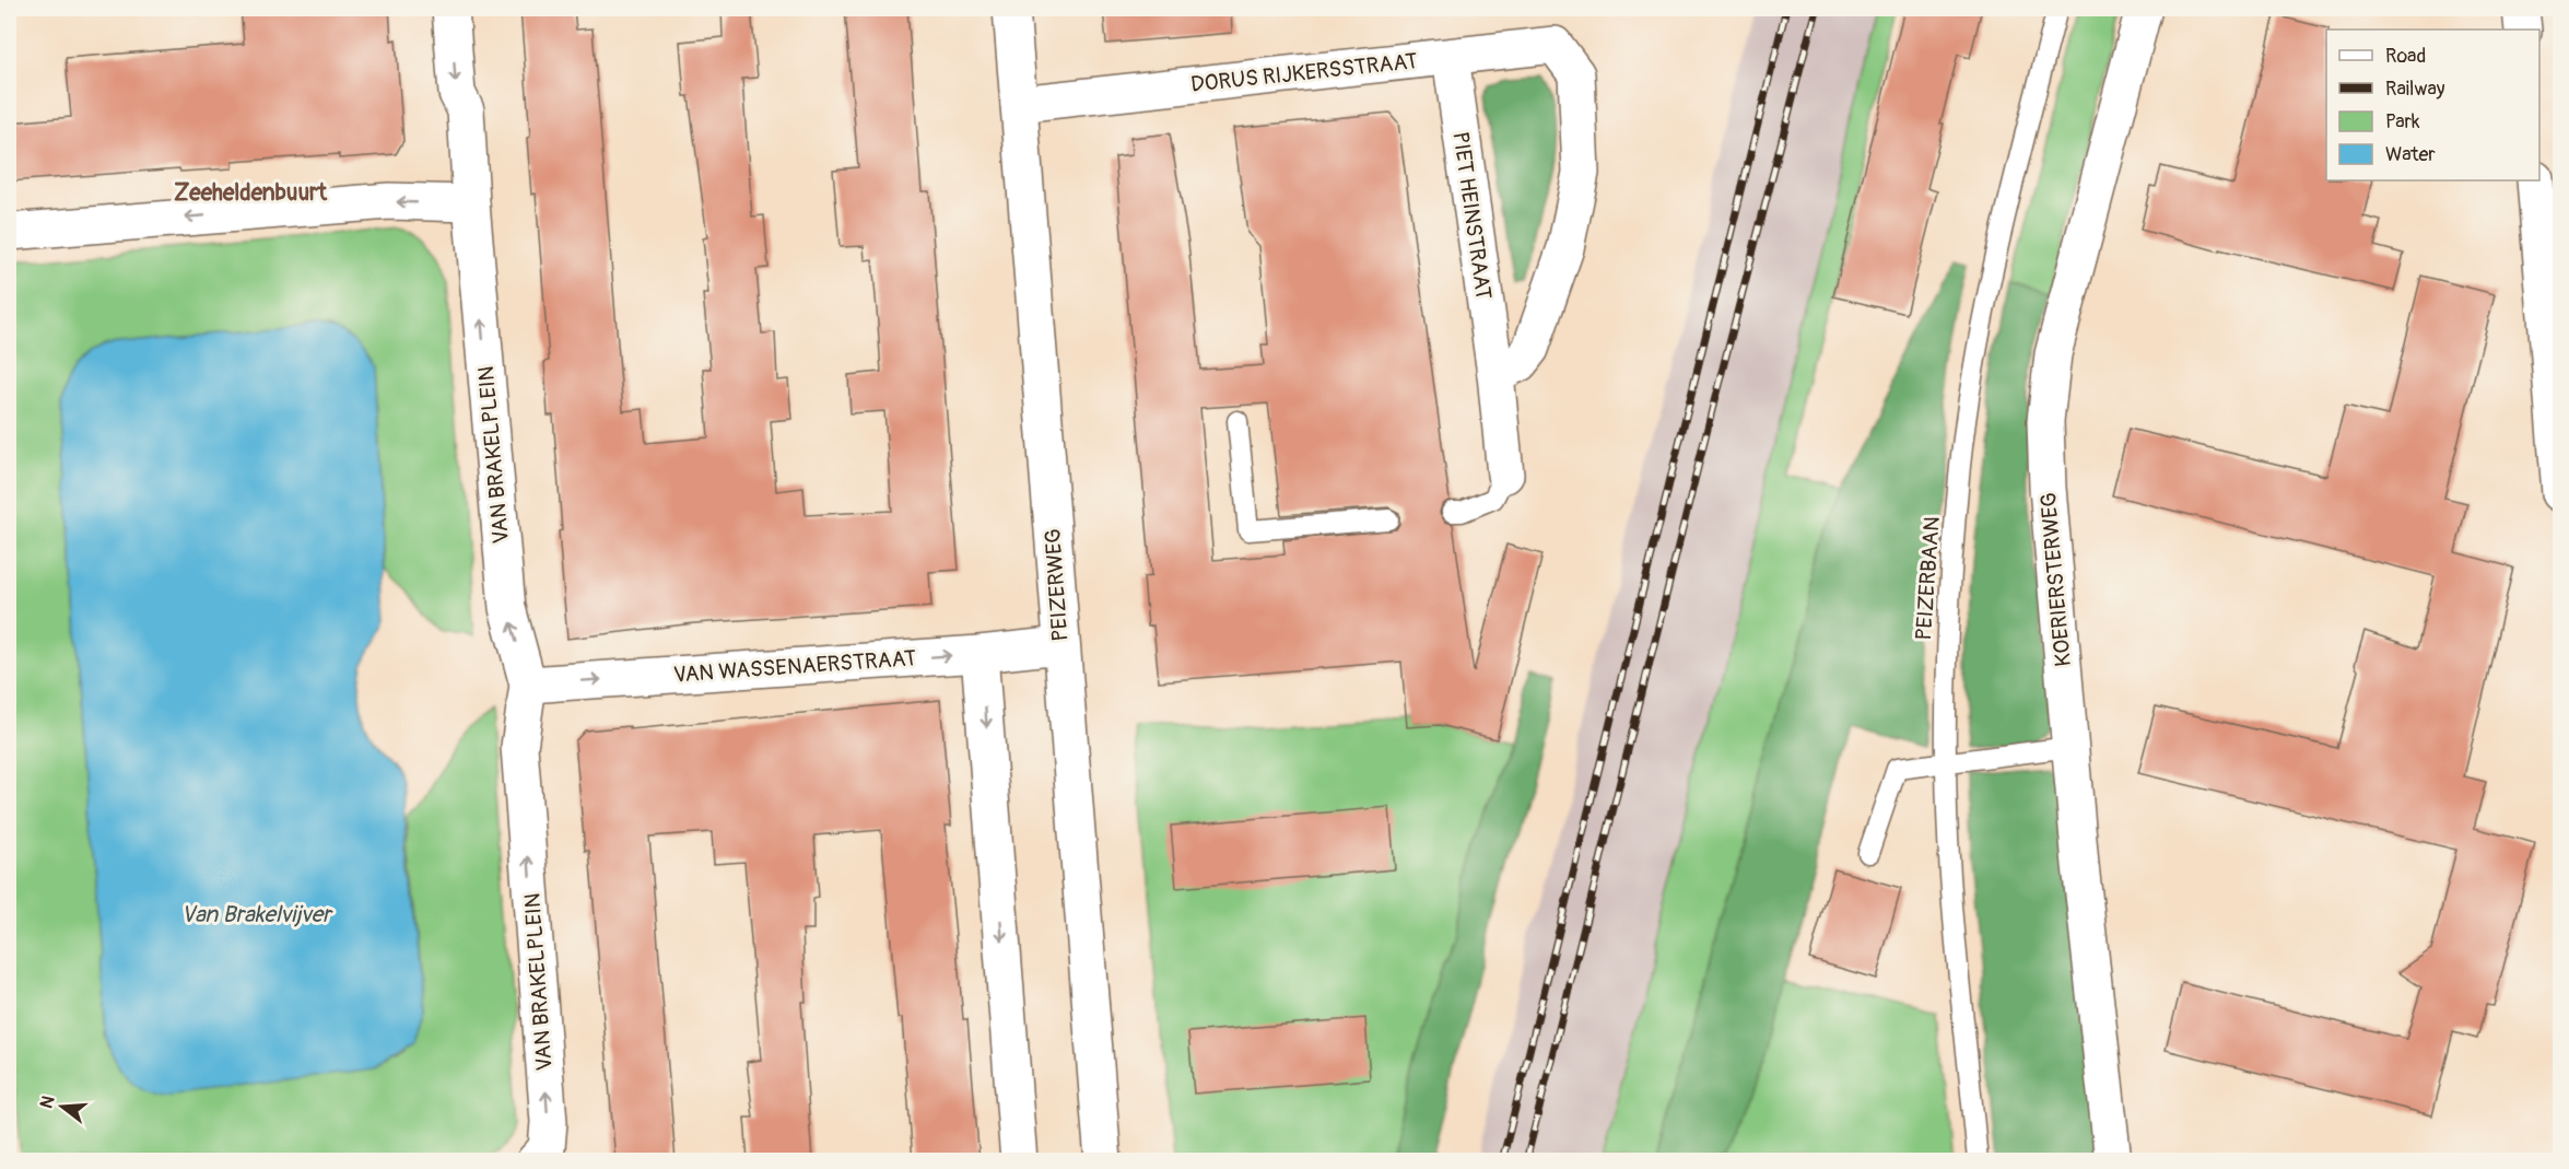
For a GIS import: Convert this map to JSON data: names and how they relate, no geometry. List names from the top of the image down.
{
  "streets": {
    "street": [
      "DORUS RIJKERSSTRAAT",
      "PIET HEINSTRAAT",
      "VAN BRAKELPLEIN",
      "KOERIERSTERWEG",
      "PEIZERWEG",
      "VAN WASSENAERSTRAAT"
    ],
    "lane": ["PEIZERBAAN"]
  },
  "crossings": [
    ["DORUS RIJKERSSTRAAT", "PIET HEINSTRAAT"],
    ["DORUS RIJKERSSTRAAT", "PEIZERWEG"],
    ["VAN BRAKELPLEIN", "VAN WASSENAERSTRAAT"],
    ["PEIZERWEG", "VAN WASSENAERSTRAAT"]
  ],
  "one_way": ["VAN WASSENAERSTRAAT"],
  "districts": ["Zeeheldenbuurt"],
  "water": ["Van Brakelvijver"],
  "legend": [
    "Road",
    "Railway",
    "Park",
    "Water"
  ],
  "north": "left"
}
